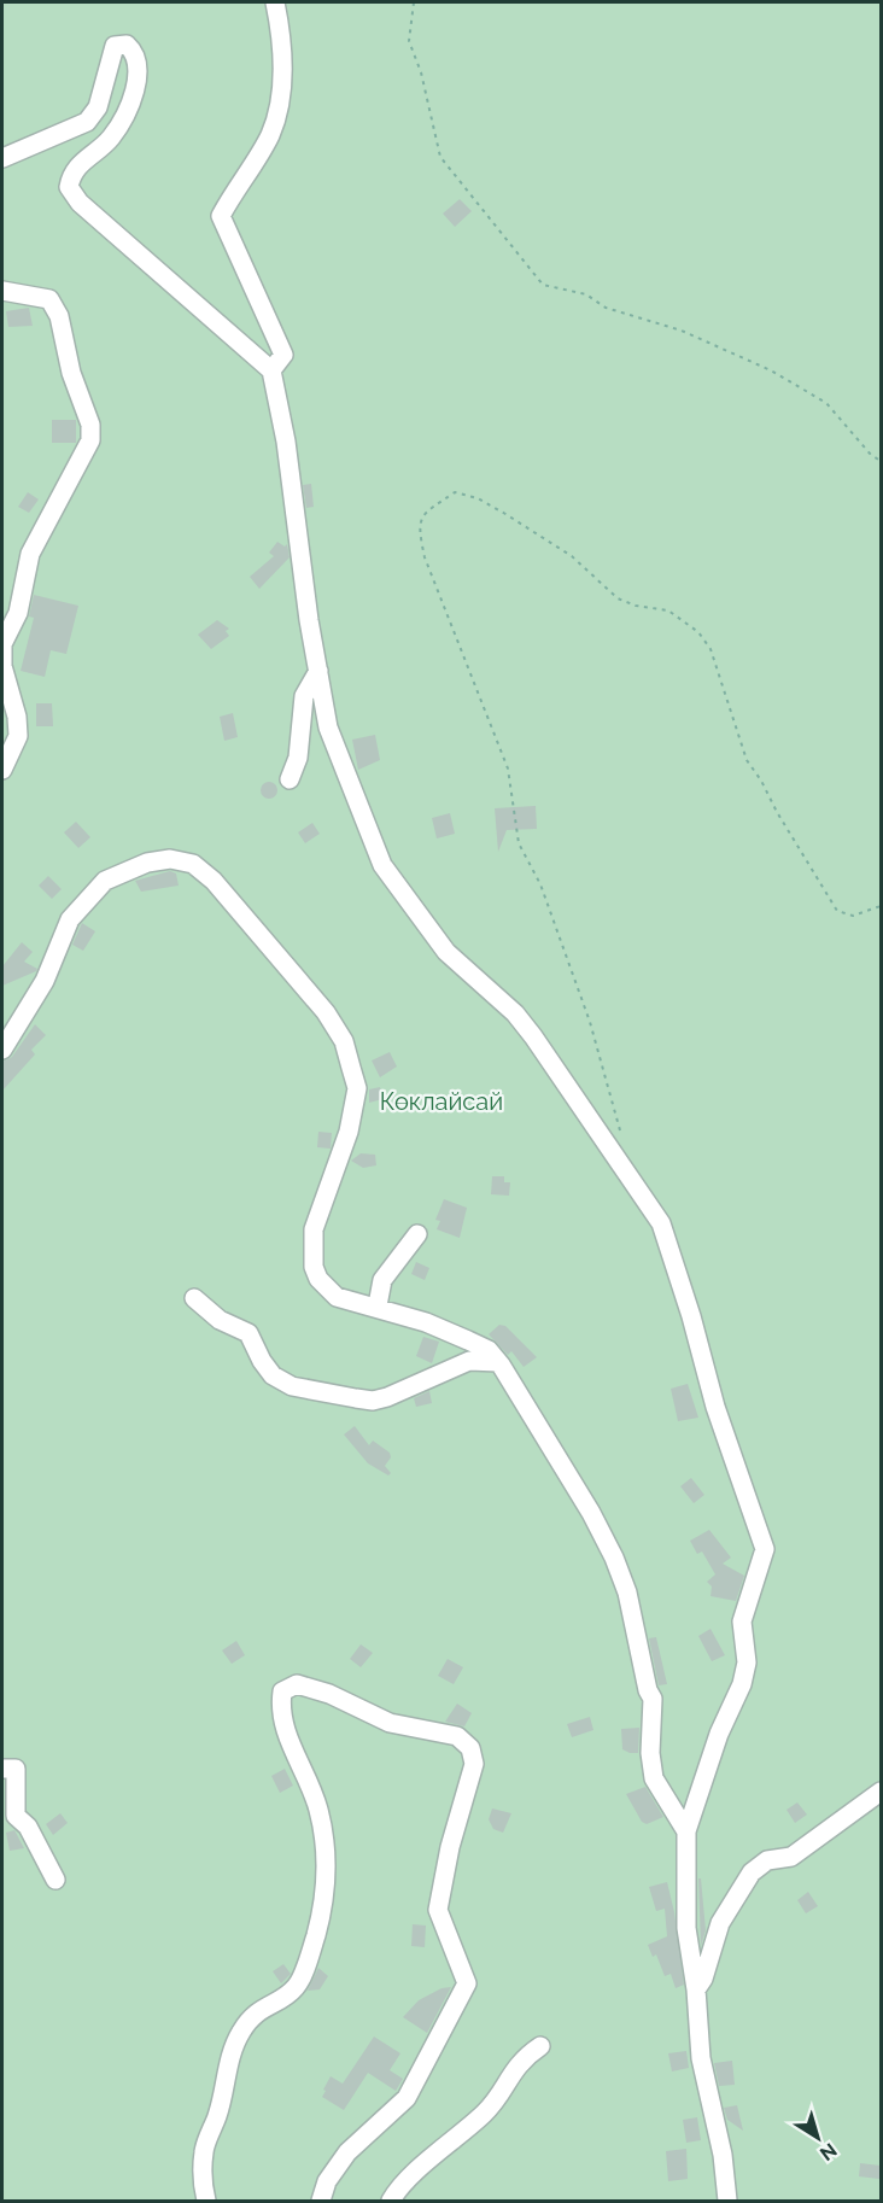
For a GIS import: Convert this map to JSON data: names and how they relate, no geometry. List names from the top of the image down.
{
  "parks": ["Көклайсай"],
  "north": "bottom right"
}
